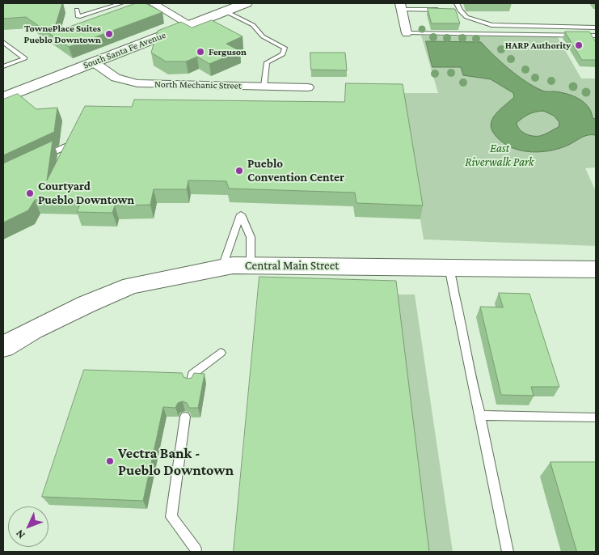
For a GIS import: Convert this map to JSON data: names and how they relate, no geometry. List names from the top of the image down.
{
  "streets": {
    "street": ["South Santa Fe Avenue", "North Mechanic Street", "Central Main Street"]
  },
  "crossings": [
    ["South Santa Fe Avenue", "North Mechanic Street"]
  ],
  "parks": ["East Riverwalk Park"],
  "places": [
    "TownePlace Suites Pueblo Downtown",
    "HARP Authority",
    "Ferguson",
    "Pueblo Convention Center",
    "Courtyard Pueblo Downtown",
    "Vectra Bank - Pueblo Downtown"
  ],
  "north": "bottom left"
}
